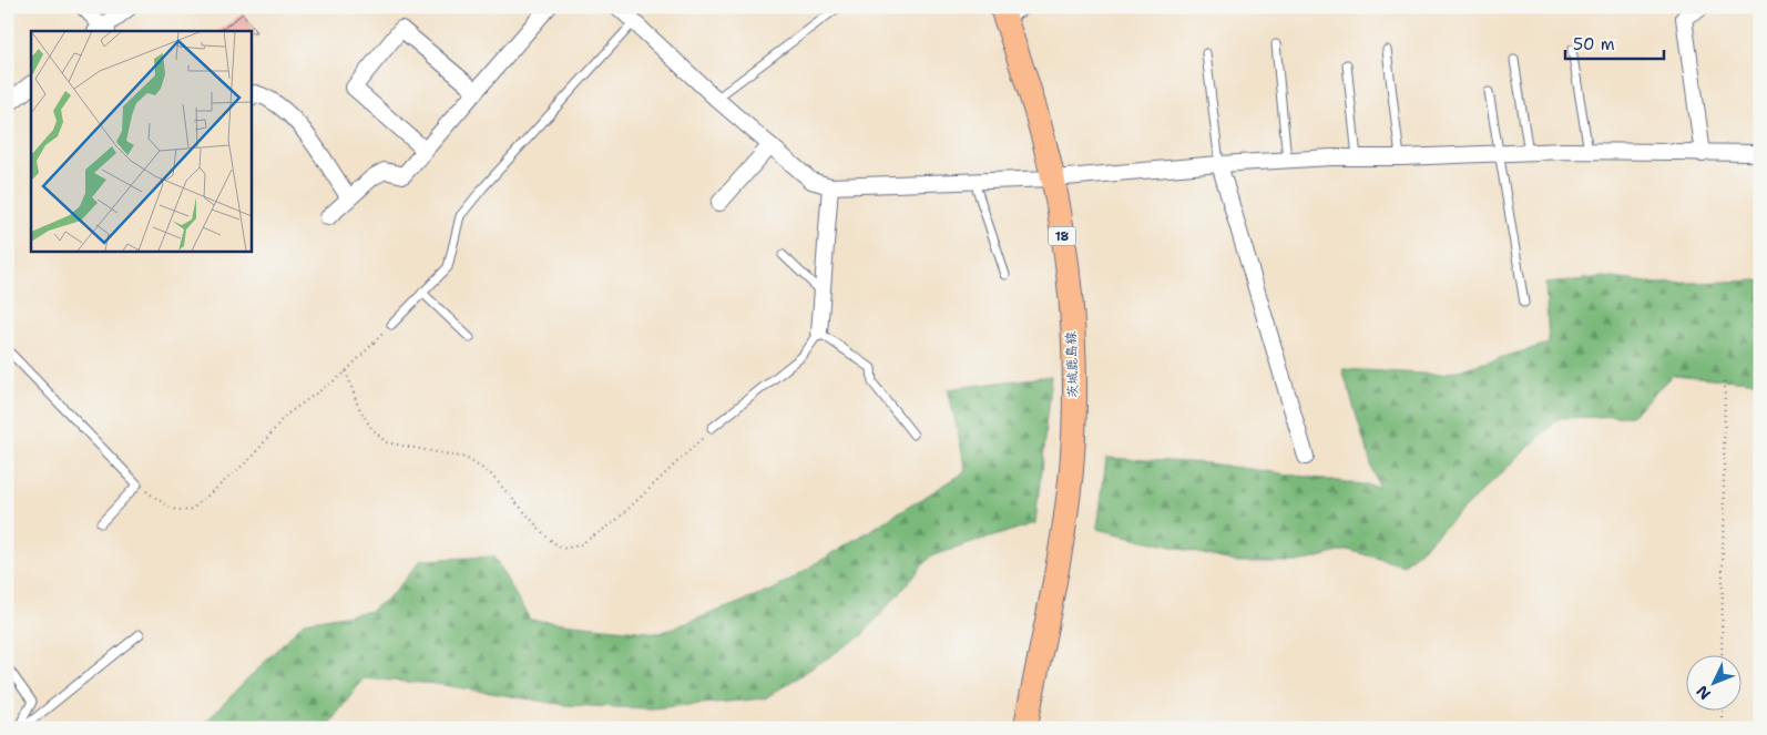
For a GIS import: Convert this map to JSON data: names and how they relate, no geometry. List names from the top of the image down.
{
  "streets": {
    "main road": ["18", "茨城鹿島線"]
  },
  "scale_bar": "50 m",
  "north": "bottom left"
}
